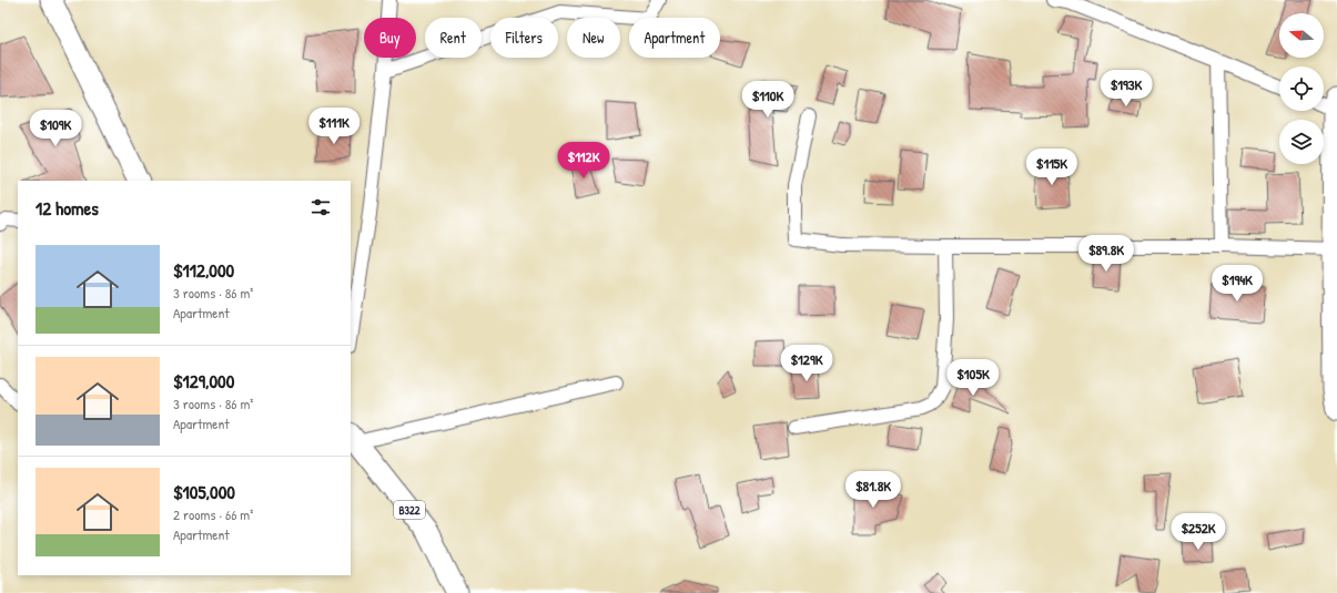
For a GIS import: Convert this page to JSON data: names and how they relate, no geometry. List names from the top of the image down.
{
  "streets": {
    "main road": ["B322"]
  },
  "north": "left",
  "page": {
    "chip": [
      "Buy",
      "Rent",
      "Filters",
      "New",
      "Apartment"
    ],
    "price": [
      "$193K",
      "$110K",
      "$111K",
      "$109K",
      "$112K",
      "$115K",
      "$89.8K",
      "$194K",
      "$129K",
      "$105K",
      "$81.8K",
      "$252K"
    ],
    "heading": "12 homes",
    "list": [
      {
        "name": "$112,000",
        "note": "3 rooms · 86 m² · Apartment"
      },
      {
        "name": "$129,000",
        "note": "3 rooms · 86 m² · Apartment"
      },
      {
        "name": "$105,000",
        "note": "2 rooms · 66 m² · Apartment"
      }
    ]
  }
}
